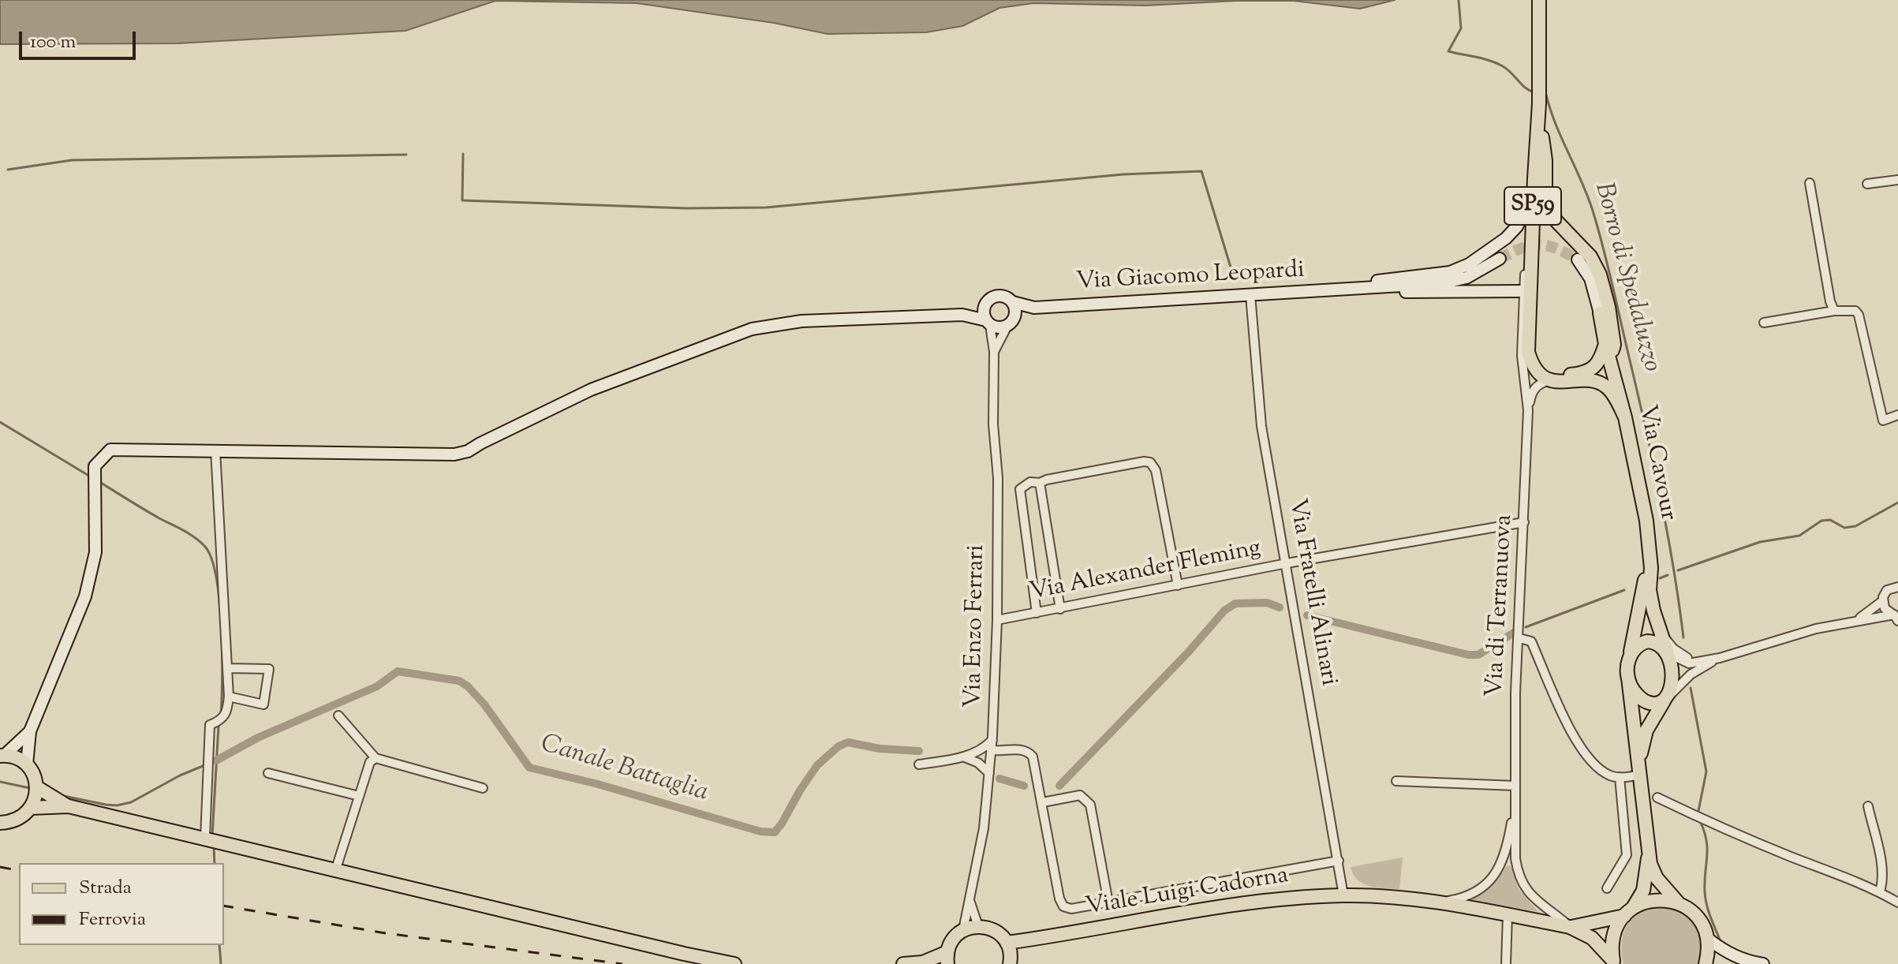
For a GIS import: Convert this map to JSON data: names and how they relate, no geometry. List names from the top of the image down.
{
  "streets": {
    "main road": ["SP59", "Via Cavour", "Viale Luigi Cadorna"],
    "street": [
      "Via Giacomo Leopardi",
      "Via Alexander Fleming",
      "Via Fratelli Alinari",
      "Via di Terranuova",
      "Via Enzo Ferrari"
    ]
  },
  "crossings": [
    ["SP59", "Via Giacomo Leopardi"],
    ["SP59", "Via Cavour"],
    ["SP59", "Via di Terranuova"],
    ["Via Giacomo Leopardi", "Via Fratelli Alinari"],
    ["Via Giacomo Leopardi", "Via di Terranuova"],
    ["Via Giacomo Leopardi", "Via Enzo Ferrari"],
    ["Via Cavour", "Viale Luigi Cadorna"],
    ["Via Alexander Fleming", "Via Fratelli Alinari"],
    ["Via Alexander Fleming", "Via di Terranuova"],
    ["Via Alexander Fleming", "Via Enzo Ferrari"],
    ["Via Fratelli Alinari", "Viale Luigi Cadorna"],
    ["Via di Terranuova", "Viale Luigi Cadorna"]
  ],
  "water": ["Borro di Spedaluzzo", "Canale Battaglia"],
  "legend": ["Strada", "Ferrovia"],
  "scale_bar": "100 m"
}
